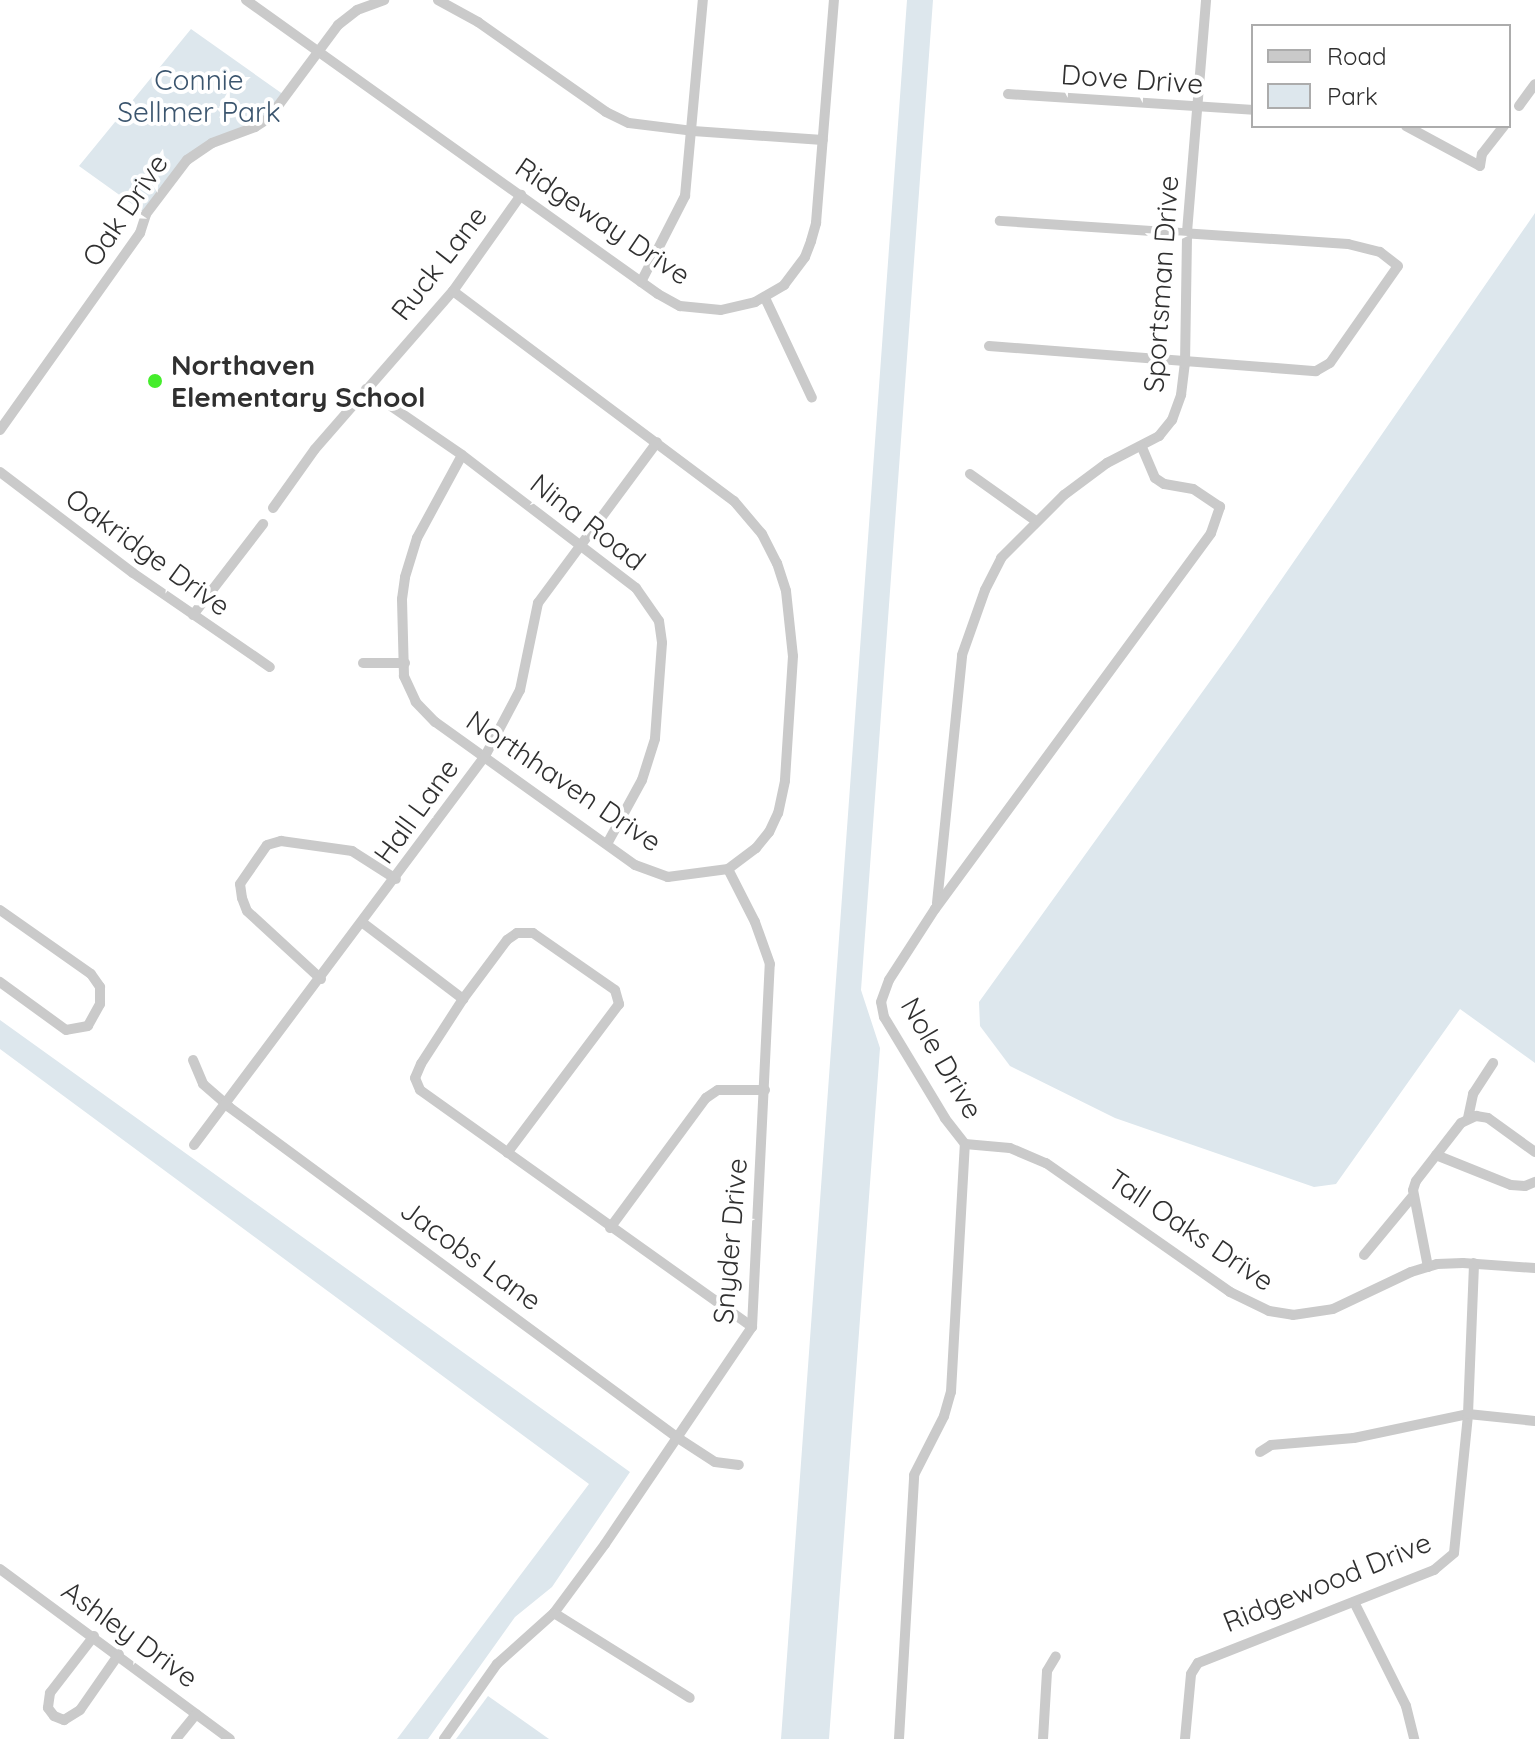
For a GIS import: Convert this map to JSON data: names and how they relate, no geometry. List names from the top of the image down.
{
  "streets": {
    "street": [
      "Dove Drive",
      "Oak Drive",
      "Ridgeway Drive",
      "Ruck Lane",
      "Sportsman Drive",
      "Nina Road",
      "Oakridge Drive",
      "Northhaven Drive",
      "Hall Lane",
      "Nole Drive",
      "Tall Oaks Drive",
      "Snyder Drive",
      "Jacobs Lane",
      "Ridgewood Drive",
      "Ashley Drive"
    ]
  },
  "crossings": [
    ["Dove Drive", "Sportsman Drive"],
    ["Oak Drive", "Ridgeway Drive"],
    ["Ridgeway Drive", "Ruck Lane"],
    ["Ruck Lane", "Nina Road"],
    ["Sportsman Drive", "Nole Drive"],
    ["Nina Road", "Northhaven Drive"],
    ["Nina Road", "Hall Lane"],
    ["Northhaven Drive", "Hall Lane"],
    ["Northhaven Drive", "Snyder Drive"],
    ["Hall Lane", "Jacobs Lane"],
    ["Nole Drive", "Tall Oaks Drive"],
    ["Tall Oaks Drive", "Ridgewood Drive"],
    ["Snyder Drive", "Jacobs Lane"]
  ],
  "parks": ["Connie Sellmer Park"],
  "places": ["Northaven Elementary School"],
  "legend": ["Road", "Park"]
}
